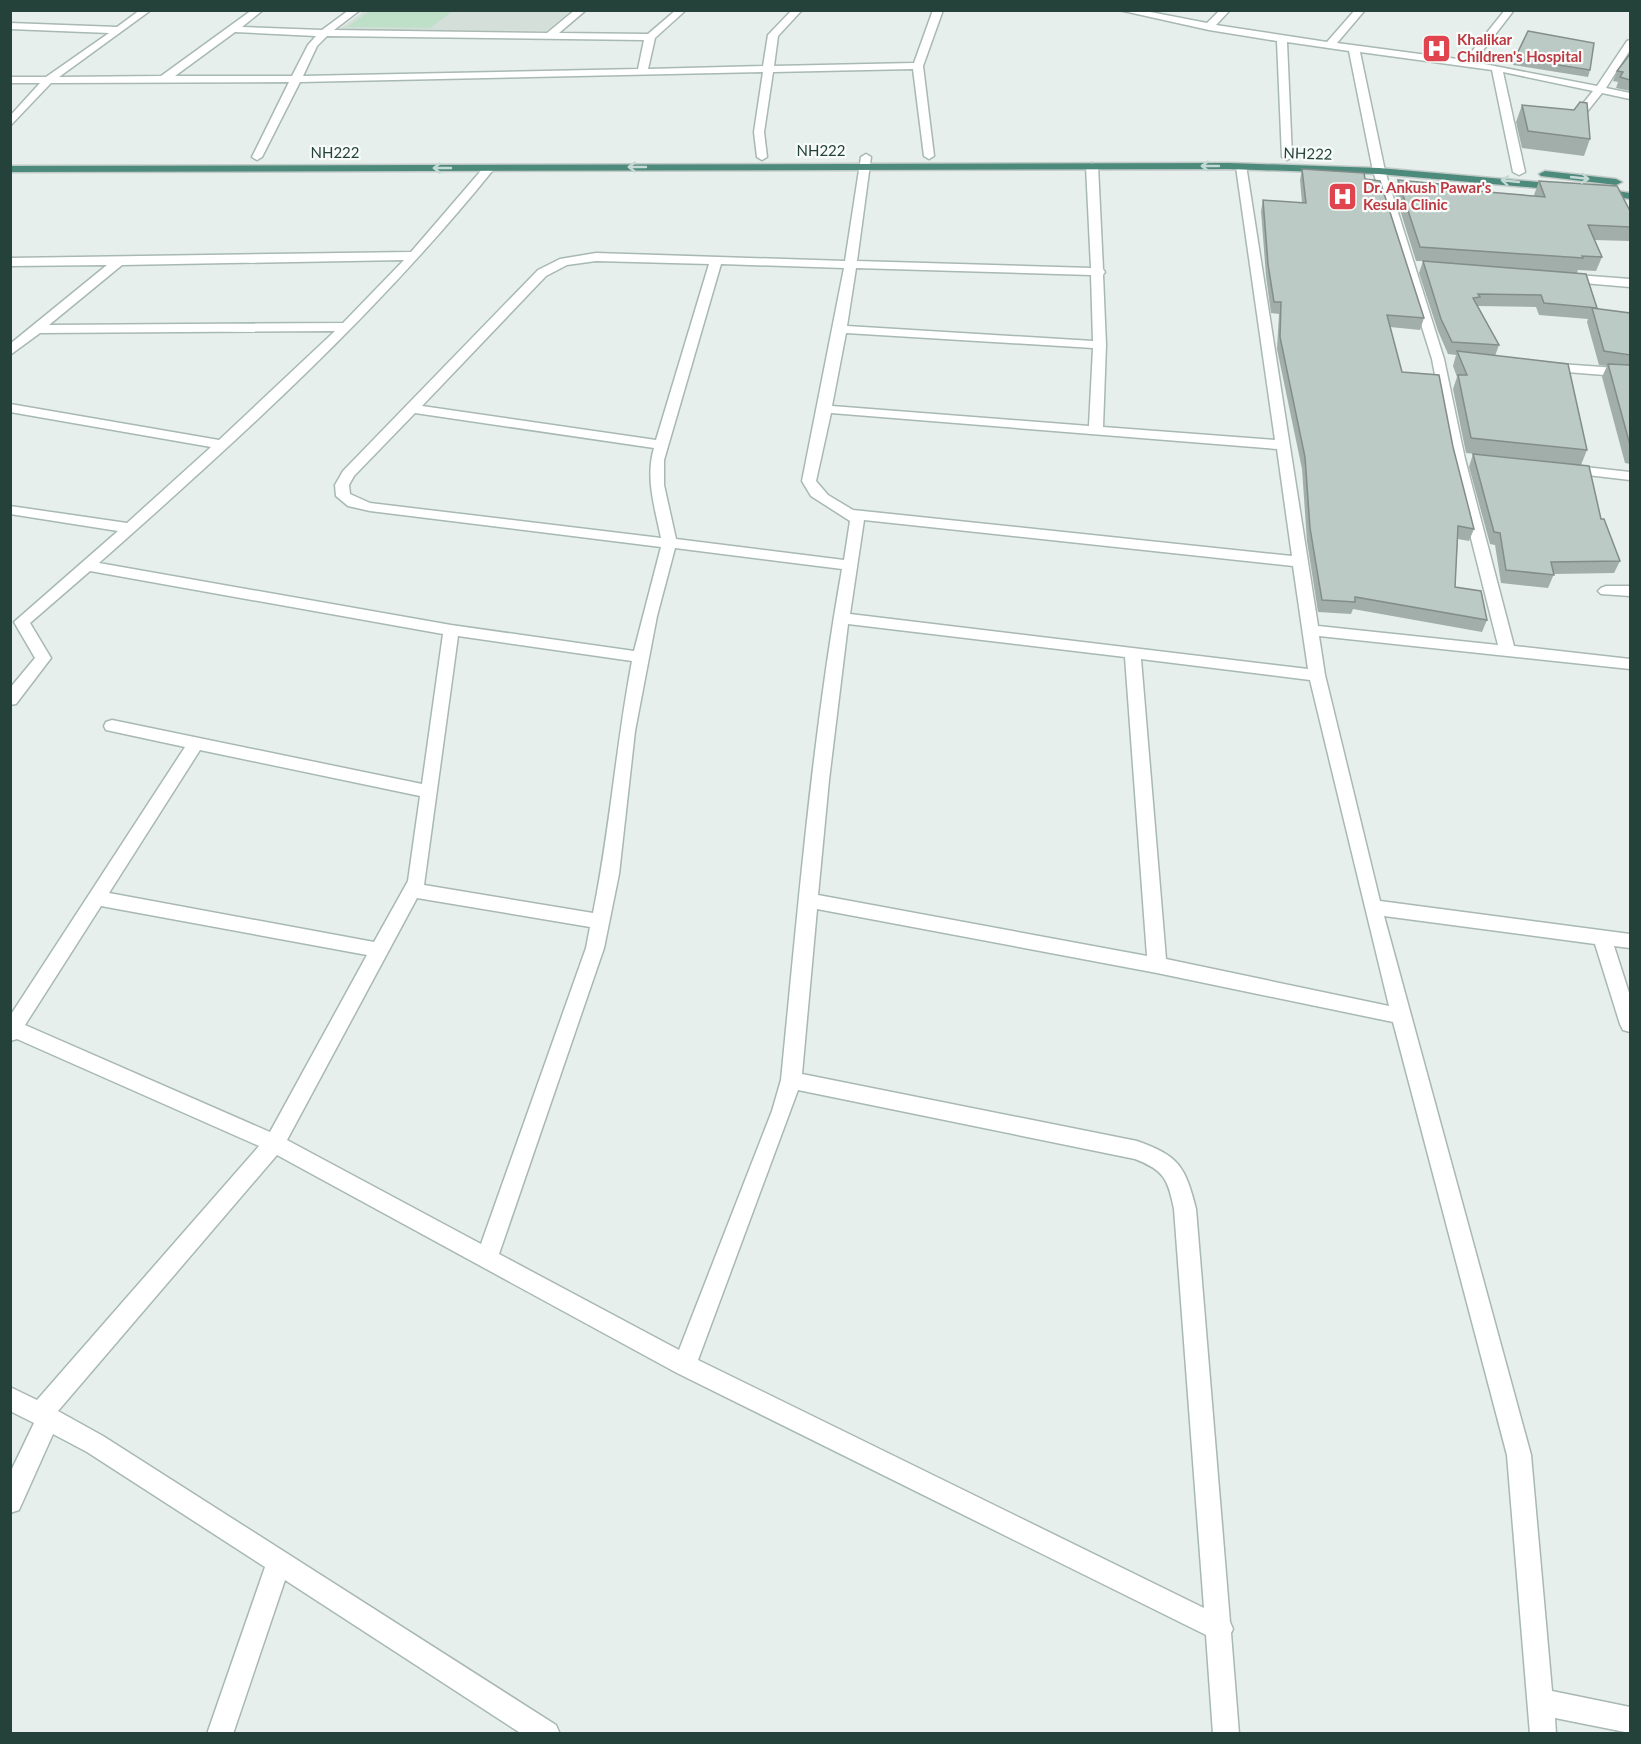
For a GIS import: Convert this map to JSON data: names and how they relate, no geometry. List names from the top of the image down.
{
  "streets": {
    "highway": ["NH222"]
  },
  "places": {
    "hospital": ["Khalikar Children's Hospital", "Dr. Ankush Pawar's Kesula Clinic"]
  }
}
